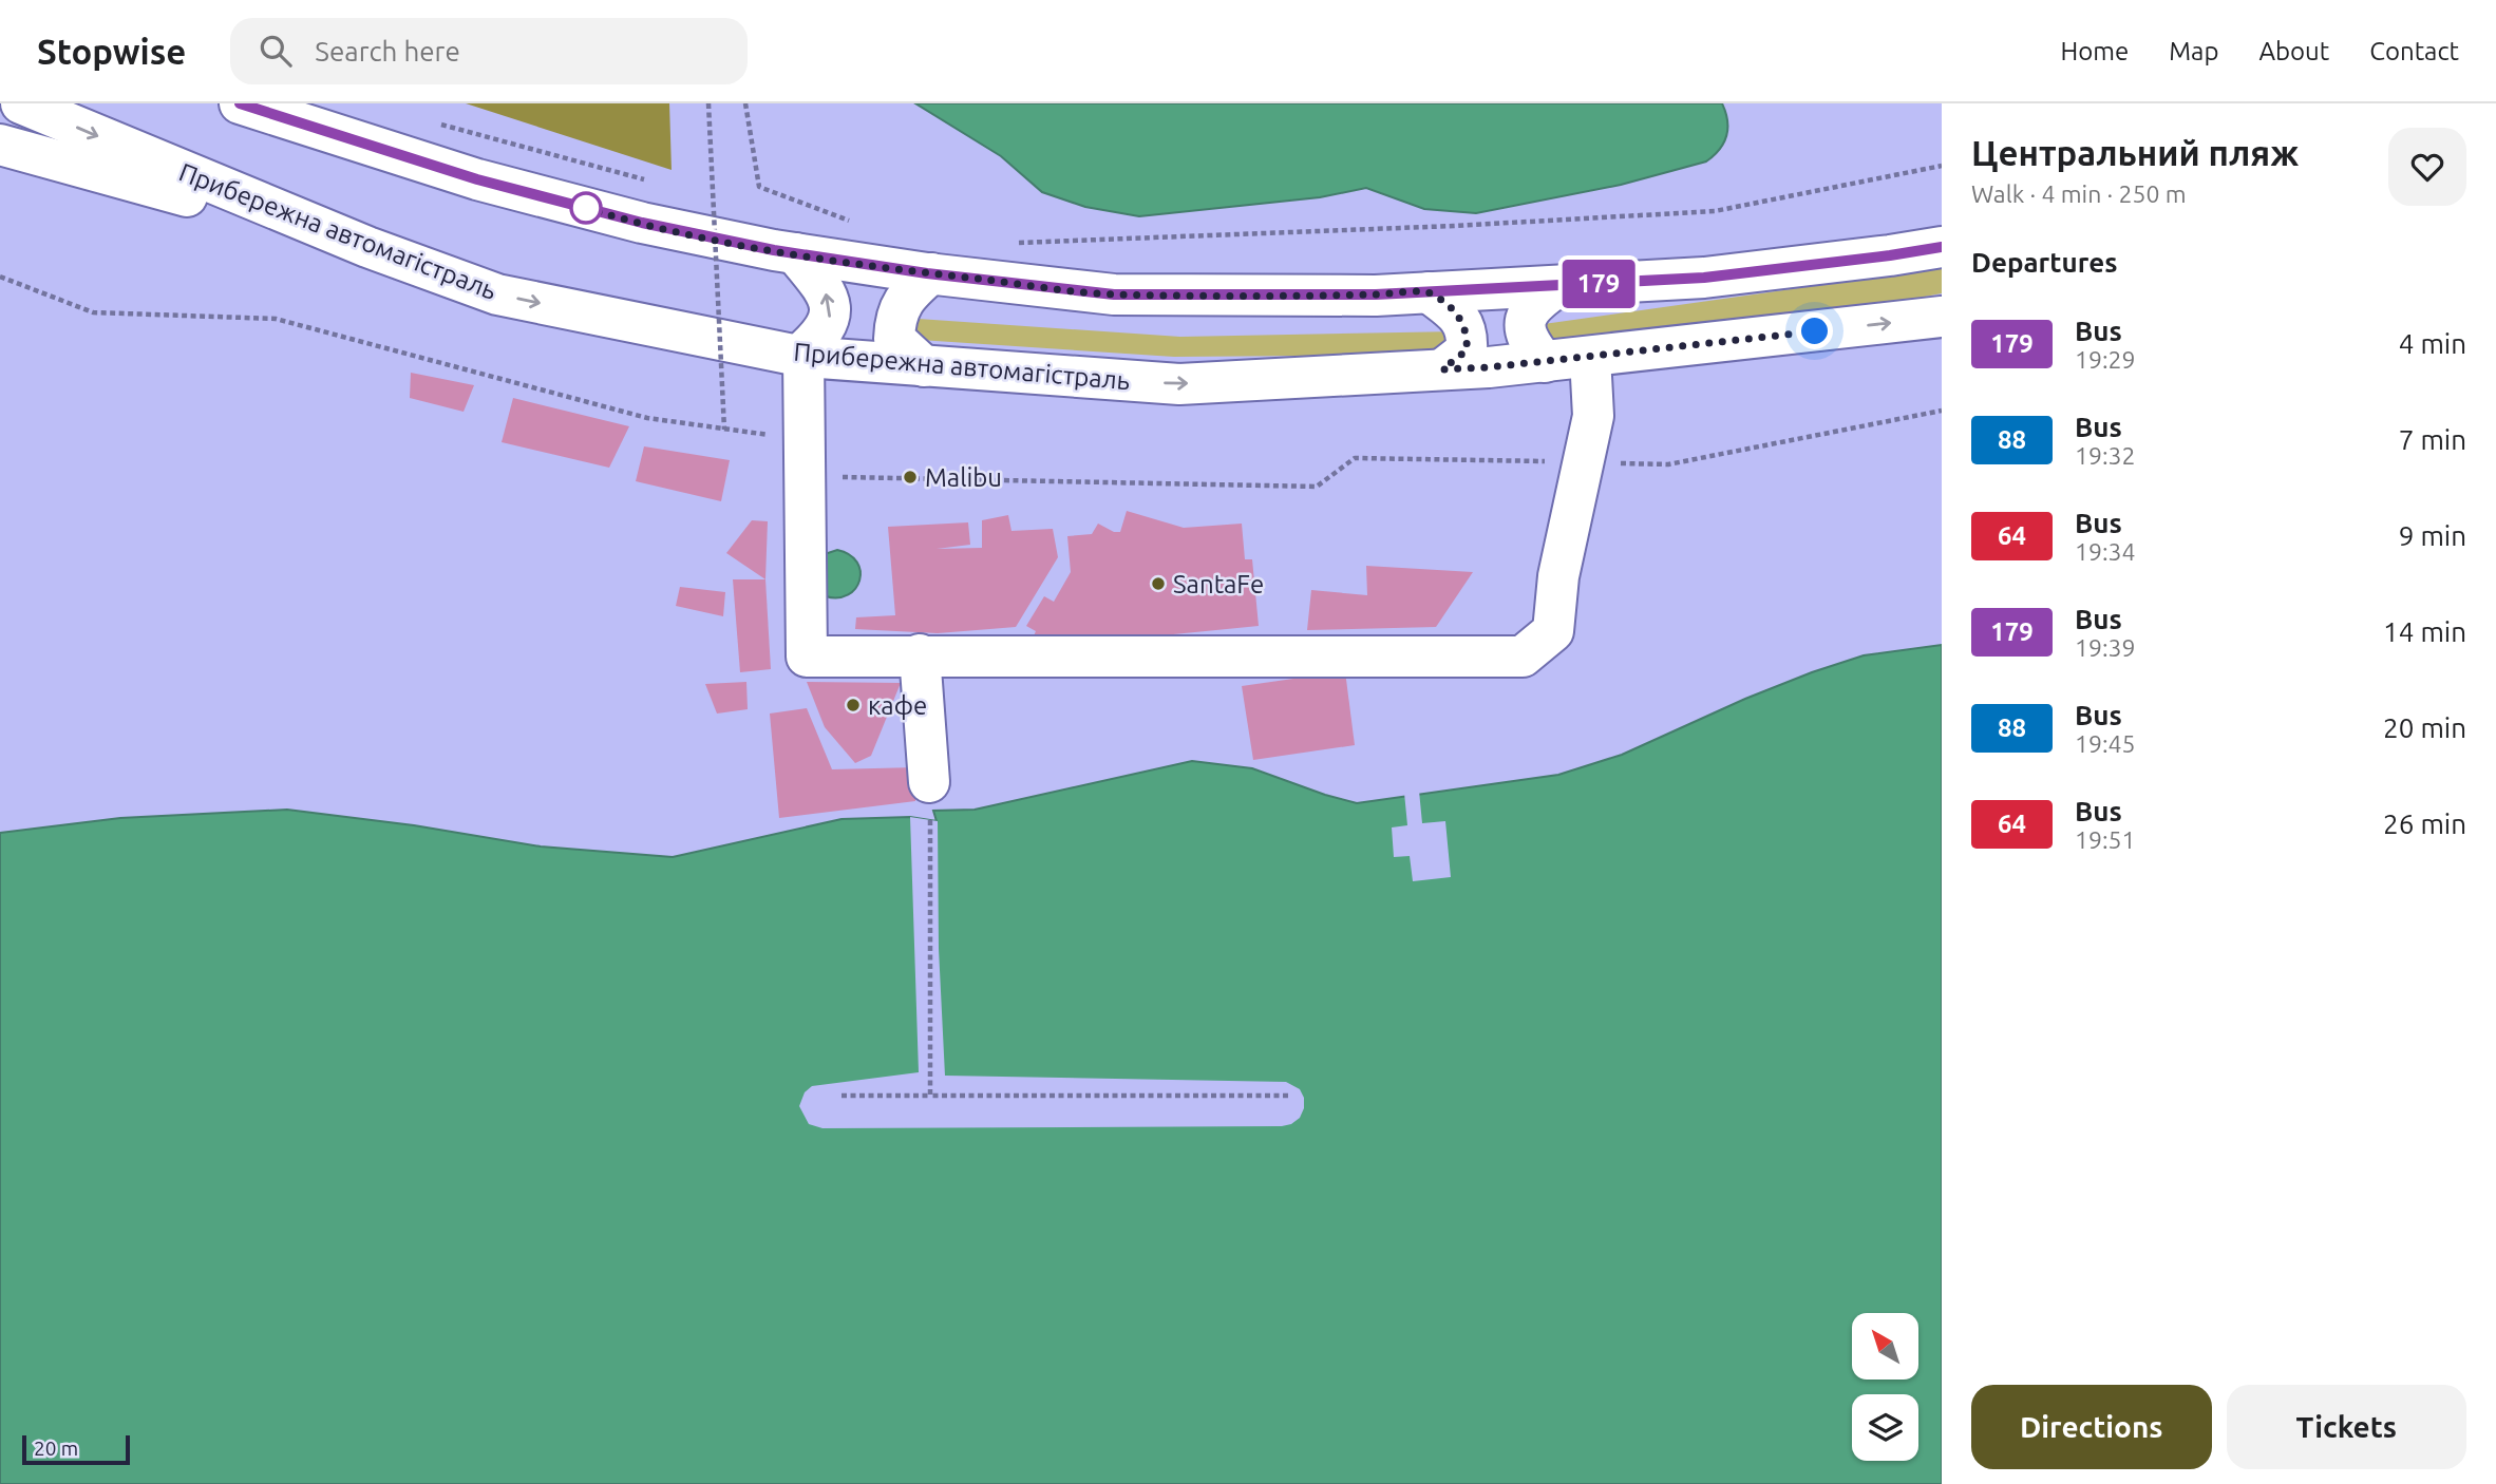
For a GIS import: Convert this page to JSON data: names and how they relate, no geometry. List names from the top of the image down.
{
  "streets": {
    "main road": ["Прибережна автомагістраль"]
  },
  "places": ["Malibu", "SantaFe", "кафе"],
  "lines": ["bus line 179"],
  "scale_bar": "20 m",
  "north": "top left",
  "page": {
    "header": "Stopwise",
    "search": "Search here",
    "nav": [
      "Home",
      "Map",
      "About",
      "Contact"
    ],
    "on_map": "179",
    "heading": [
      ["Центральний пляж", "Walk · 4 min · 250 m"],
      "Departures"
    ],
    "list": [
      {
        "mark": "179",
        "name": "Bus",
        "note": "19:29",
        "value": "4 min"
      },
      {
        "mark": "88",
        "name": "Bus",
        "note": "19:32",
        "value": "7 min"
      },
      {
        "mark": "64",
        "name": "Bus",
        "note": "19:34",
        "value": "9 min"
      },
      {
        "mark": "179",
        "name": "Bus",
        "note": "19:39",
        "value": "14 min"
      },
      {
        "mark": "88",
        "name": "Bus",
        "note": "19:45",
        "value": "20 min"
      },
      {
        "mark": "64",
        "name": "Bus",
        "note": "19:51",
        "value": "26 min"
      }
    ],
    "buttons": ["Directions", "Tickets"],
    "scale": "20 m"
  }
}
